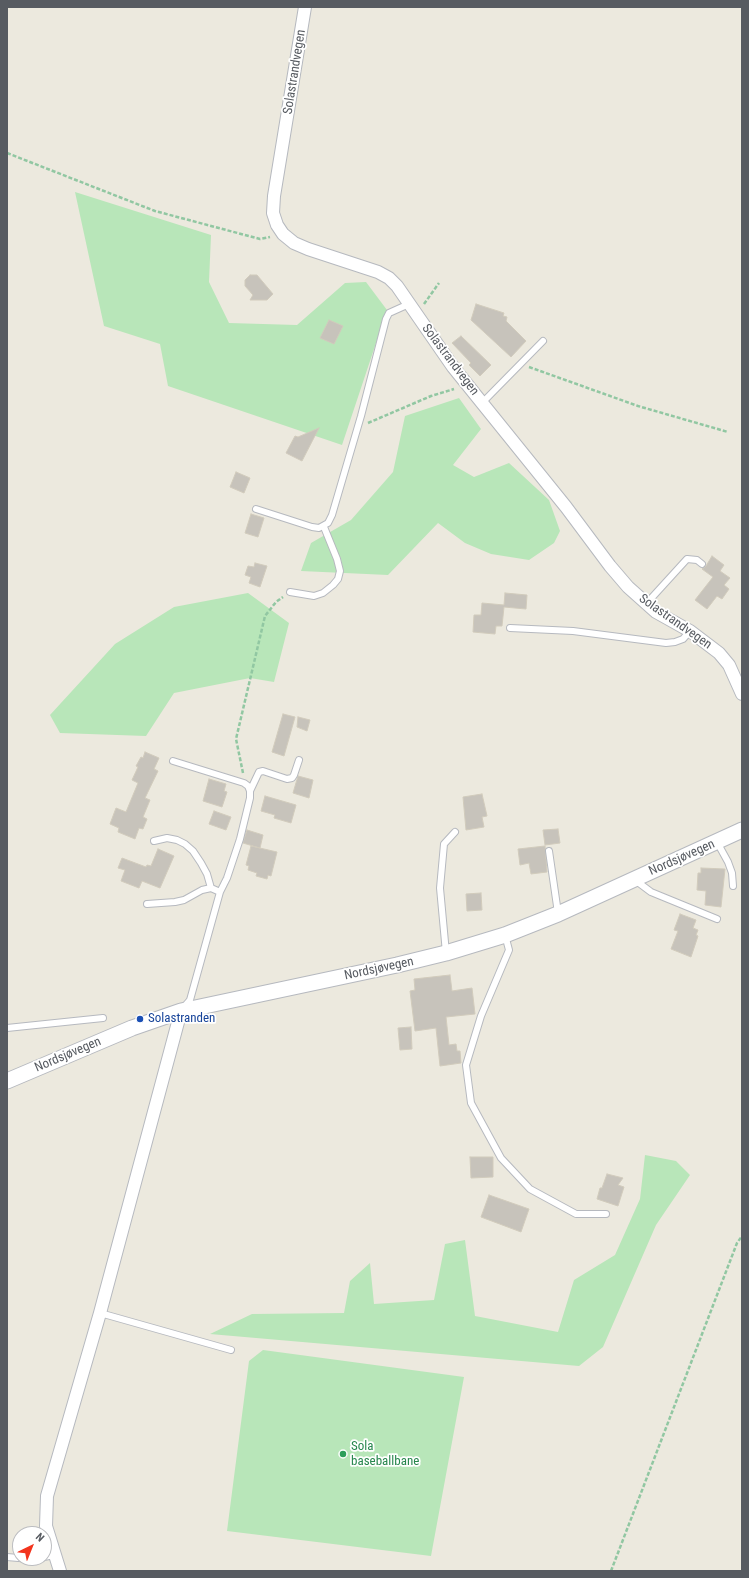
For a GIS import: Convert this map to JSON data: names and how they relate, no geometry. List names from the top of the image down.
{
  "streets": {
    "street": ["Solastrandvegen", "Nordsjøvegen"]
  },
  "places": ["Solastranden", "Sola baseballbane"],
  "north": "top right"
}
